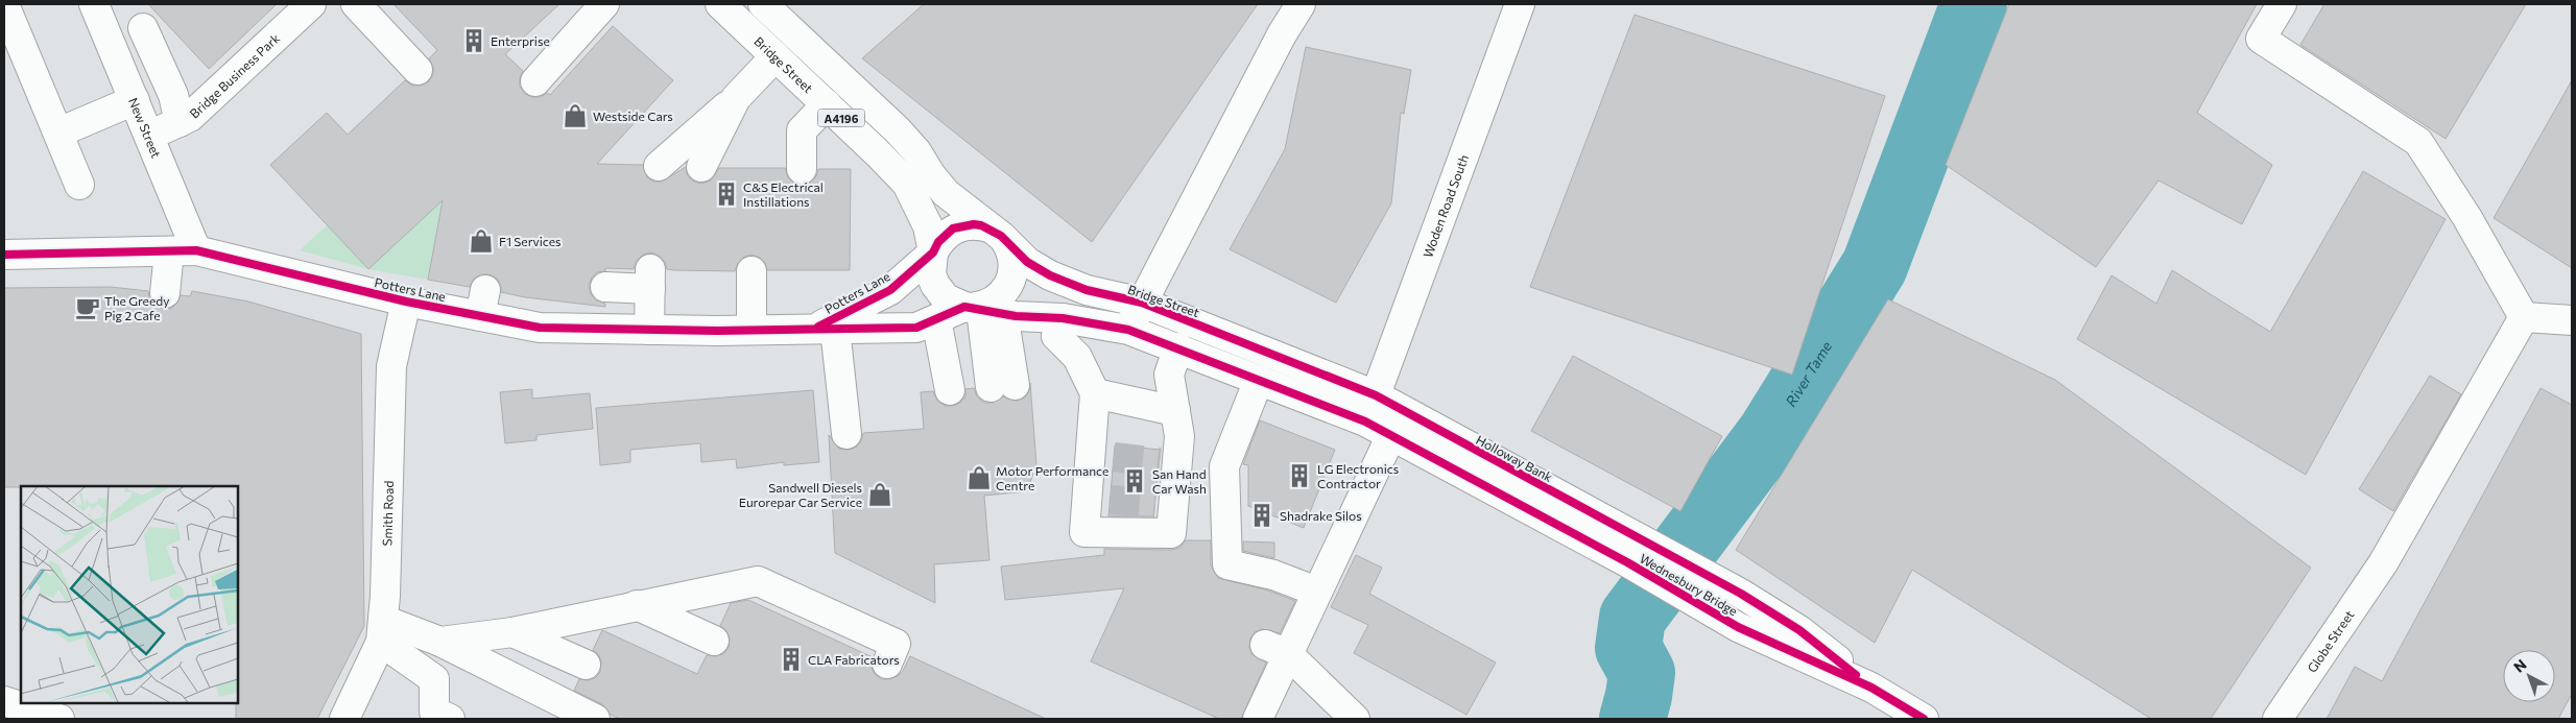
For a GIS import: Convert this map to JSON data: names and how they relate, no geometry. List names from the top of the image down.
{
  "streets": {
    "street": [
      "Bridge Street",
      "Bridge Business Park",
      "A4196",
      "New Street",
      "Woden Road South",
      "Potters Lane",
      "Holloway Bank",
      "Smith Road",
      "Wednesbury Bridge",
      "Globe Street"
    ]
  },
  "crossings": [
    ["Bridge Street", "A4196"],
    ["Bridge Street", "Woden Road South"],
    ["Bridge Street", "Potters Lane"],
    ["Bridge Street", "Holloway Bank"],
    ["Bridge Business Park", "New Street"],
    ["A4196", "Woden Road South"],
    ["A4196", "Holloway Bank"],
    ["A4196", "Wednesbury Bridge"],
    ["New Street", "Potters Lane"],
    ["Woden Road South", "Holloway Bank"],
    ["Potters Lane", "Smith Road"],
    ["Holloway Bank", "Wednesbury Bridge"]
  ],
  "water": ["River Tame"],
  "places": {
    "building": [
      "Enterprise",
      "C&S Electrical Instillations",
      "LG Electronics Contractor",
      "San Hand Car Wash",
      "Shadrake Silos",
      "CLA Fabricators"
    ],
    "shop": [
      "Westside Cars",
      "F1 Services",
      "Motor Performance Centre",
      "Sandwell Diesels Eurorepar Car Service"
    ],
    "cafe": ["The Greedy Pig 2 Cafe"]
  },
  "north": "top left"
}
